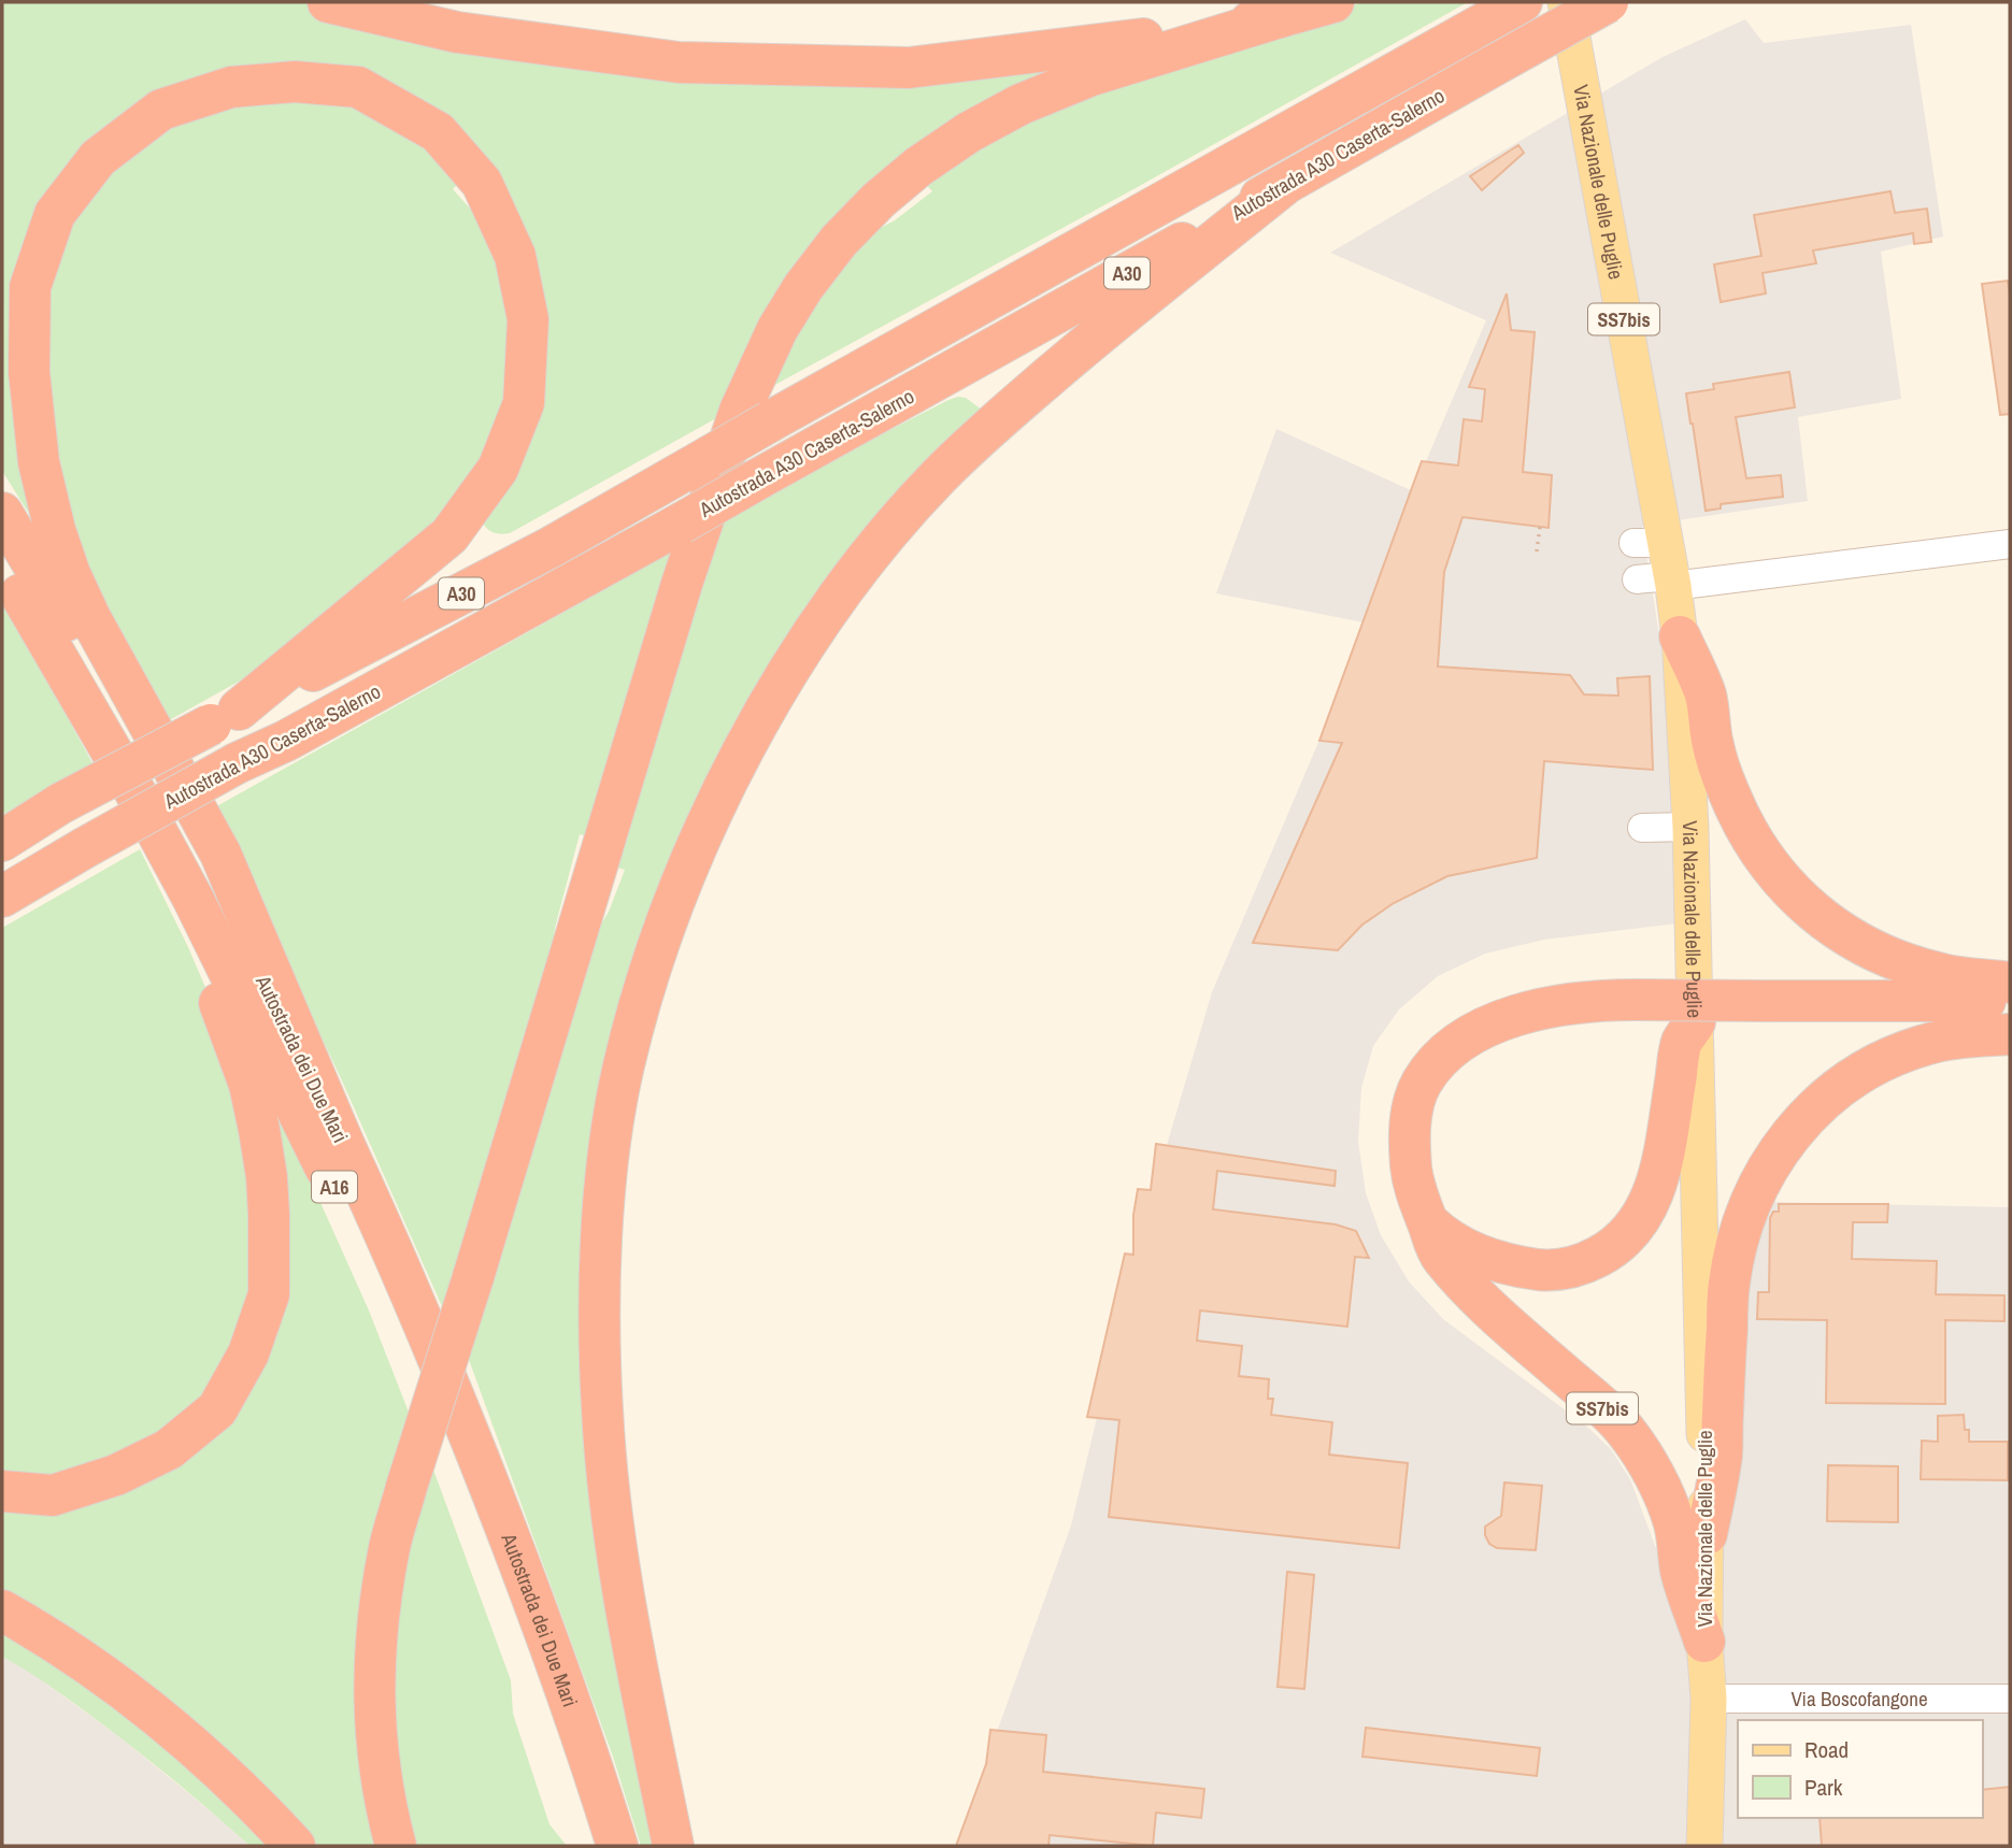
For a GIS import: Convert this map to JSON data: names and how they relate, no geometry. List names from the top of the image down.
{
  "streets": {
    "highway": [
      "Autostrada A30 Caserta-Salerno",
      "A30",
      "SS7bis",
      "Autostrada dei Due Mari",
      "A16"
    ],
    "main road": ["Via Nazionale delle Puglie"],
    "street": ["Via Boscofangone"]
  },
  "crossings": [
    ["Via Nazionale delle Puglie", "SS7bis"],
    ["Via Nazionale delle Puglie", "Via Boscofangone"]
  ],
  "legend": ["Road", "Park"]
}
